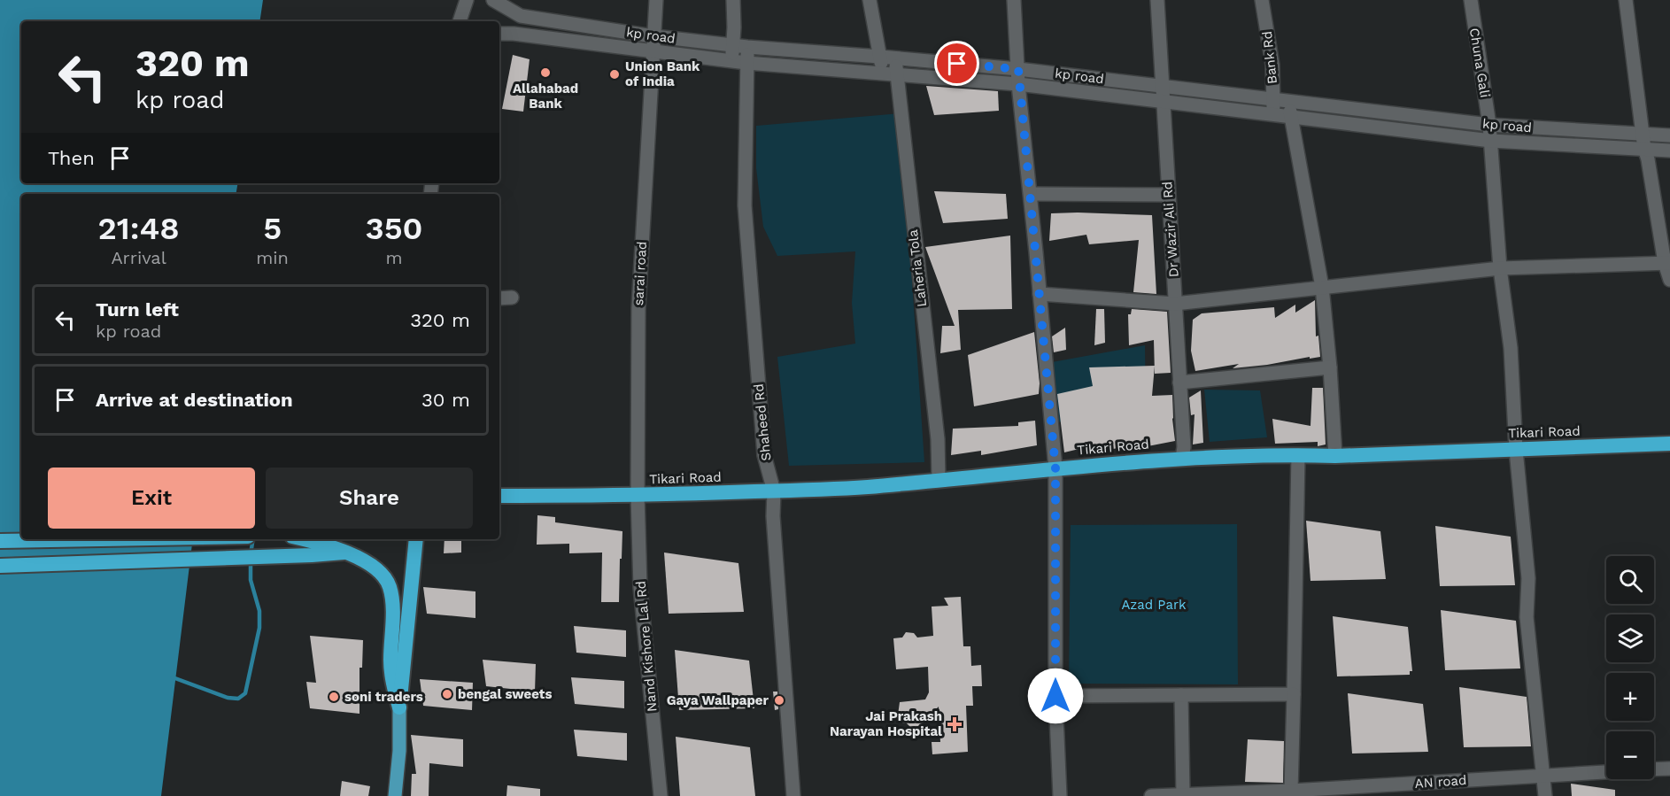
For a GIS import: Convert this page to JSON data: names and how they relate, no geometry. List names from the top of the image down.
{
  "streets": {
    "highway": ["Tikari Road"],
    "street": [
      "kp road",
      "Bank Rd",
      "Chuna Gali",
      "Dr Wazir Ali Rd",
      "Laheria Tola",
      "sarai road",
      "Shaheed Rd",
      "Nand Kishore Lal Rd",
      "AN road"
    ]
  },
  "crossings": [
    ["kp road", "Bank Rd"],
    ["kp road", "Chuna Gali"],
    ["kp road", "Dr Wazir Ali Rd"],
    ["kp road", "Laheria Tola"],
    ["kp road", "sarai road"],
    ["kp road", "Shaheed Rd"],
    ["Chuna Gali", "Tikari Road"],
    ["Chuna Gali", "AN road"],
    ["Dr Wazir Ali Rd", "Tikari Road"],
    ["Laheria Tola", "Tikari Road"],
    ["sarai road", "Tikari Road"],
    ["sarai road", "Nand Kishore Lal Rd"],
    ["Shaheed Rd", "Tikari Road"],
    ["Tikari Road", "Nand Kishore Lal Rd"]
  ],
  "parks": ["Azad Park"],
  "places": {
    "other": [
      "Allahabad Bank",
      "Union Bank of India",
      "bengal sweets",
      "soni traders",
      "Gaya Wallpaper"
    ],
    "health": ["Jai Prakash Narayan Hospital"]
  },
  "page": {
    "turn": ["320 m", "kp road"],
    "then": "Then",
    "eta": [
      "21:48",
      "Arrival",
      "5",
      "min",
      "350",
      "m"
    ],
    "list": [
      {
        "name": "Turn left",
        "note": "kp road",
        "value": "320 m"
      },
      {
        "name": "Arrive at destination",
        "value": "30 m"
      }
    ],
    "buttons": ["Exit", "Share"],
    "map_buttons": ["+", "−"]
  }
}
